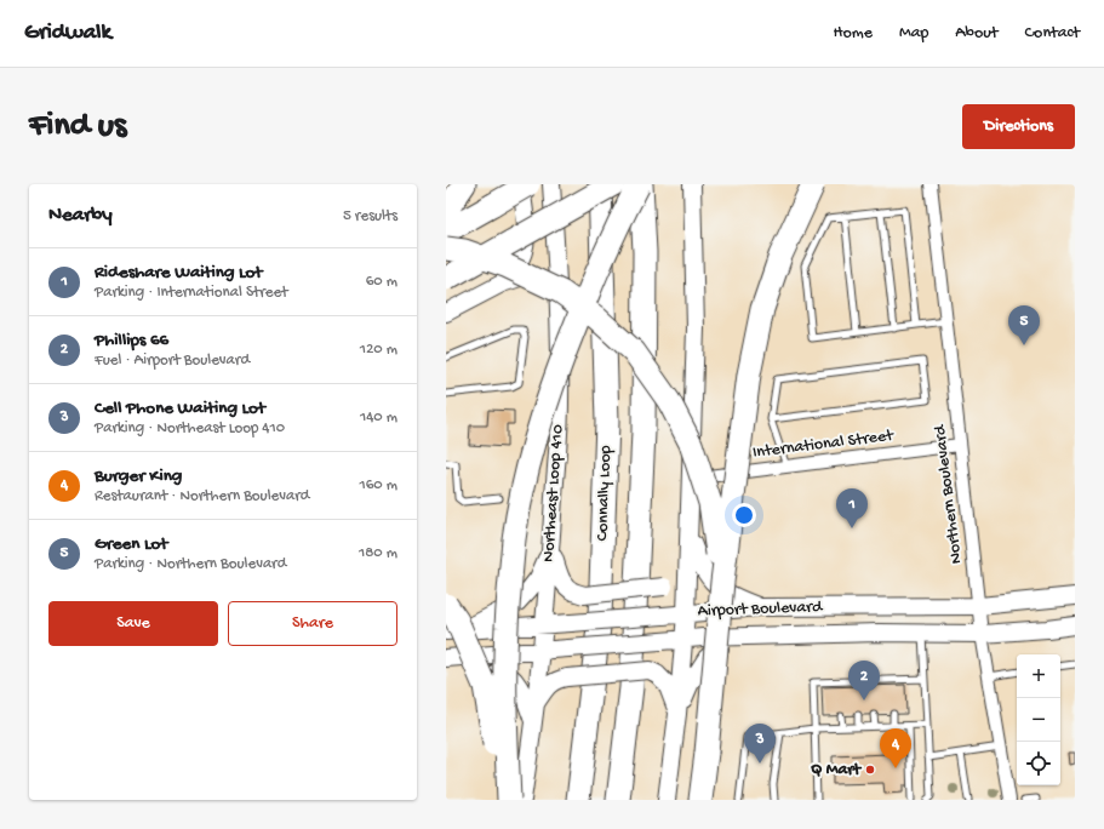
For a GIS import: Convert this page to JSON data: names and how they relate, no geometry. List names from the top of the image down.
{
  "streets": {
    "highway": ["Connally Loop"],
    "main road": ["Northeast Loop 410", "Airport Boulevard"],
    "street": ["International Street", "Northern Boulevard"]
  },
  "crossings": [
    ["International Street", "Northern Boulevard"],
    ["Northeast Loop 410", "Airport Boulevard"],
    ["Northern Boulevard", "Airport Boulevard"]
  ],
  "places": ["Q Mart"],
  "page": {
    "header": "Gridwalk",
    "nav": [
      "Home",
      "Map",
      "About",
      "Contact"
    ],
    "buttons": [
      "Directions",
      ["Save", "Share"]
    ],
    "title": "Find us",
    "heading": ["Nearby", "5 results"],
    "list": [
      {
        "mark": "1",
        "name": "Rideshare Waiting Lot",
        "note": "Parking · International Street",
        "value": "60 m"
      },
      {
        "mark": "2",
        "name": "Phillips 66",
        "note": "Fuel · Airport Boulevard",
        "value": "120 m"
      },
      {
        "mark": "3",
        "name": "Cell Phone Waiting Lot",
        "note": "Parking · Northeast Loop 410",
        "value": "140 m"
      },
      {
        "mark": "4",
        "name": "Burger King",
        "note": "Restaurant · Northern Boulevard",
        "value": "160 m"
      },
      {
        "mark": "5",
        "name": "Green Lot",
        "note": "Parking · Northern Boulevard",
        "value": "180 m"
      }
    ],
    "pins": [
      "5",
      "1",
      "2",
      "3",
      "4"
    ],
    "map_buttons": ["+", "−"]
  }
}
